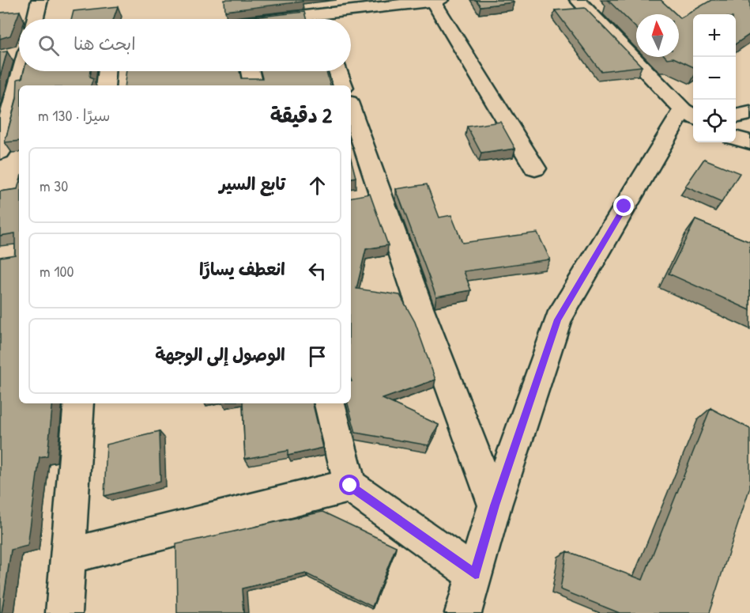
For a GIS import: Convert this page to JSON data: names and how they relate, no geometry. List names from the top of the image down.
{
  "north": "top",
  "page": {
    "map_buttons": ["+", "−"],
    "search": "ابحث هنا",
    "heading": ["2 دقيقة", "سيرًا · 130 m"],
    "list": [
      ["تابع السير", "30 m"],
      ["انعطف يسارًا", "100 m"],
      "الوصول إلى الوجهة"
    ]
  }
}
